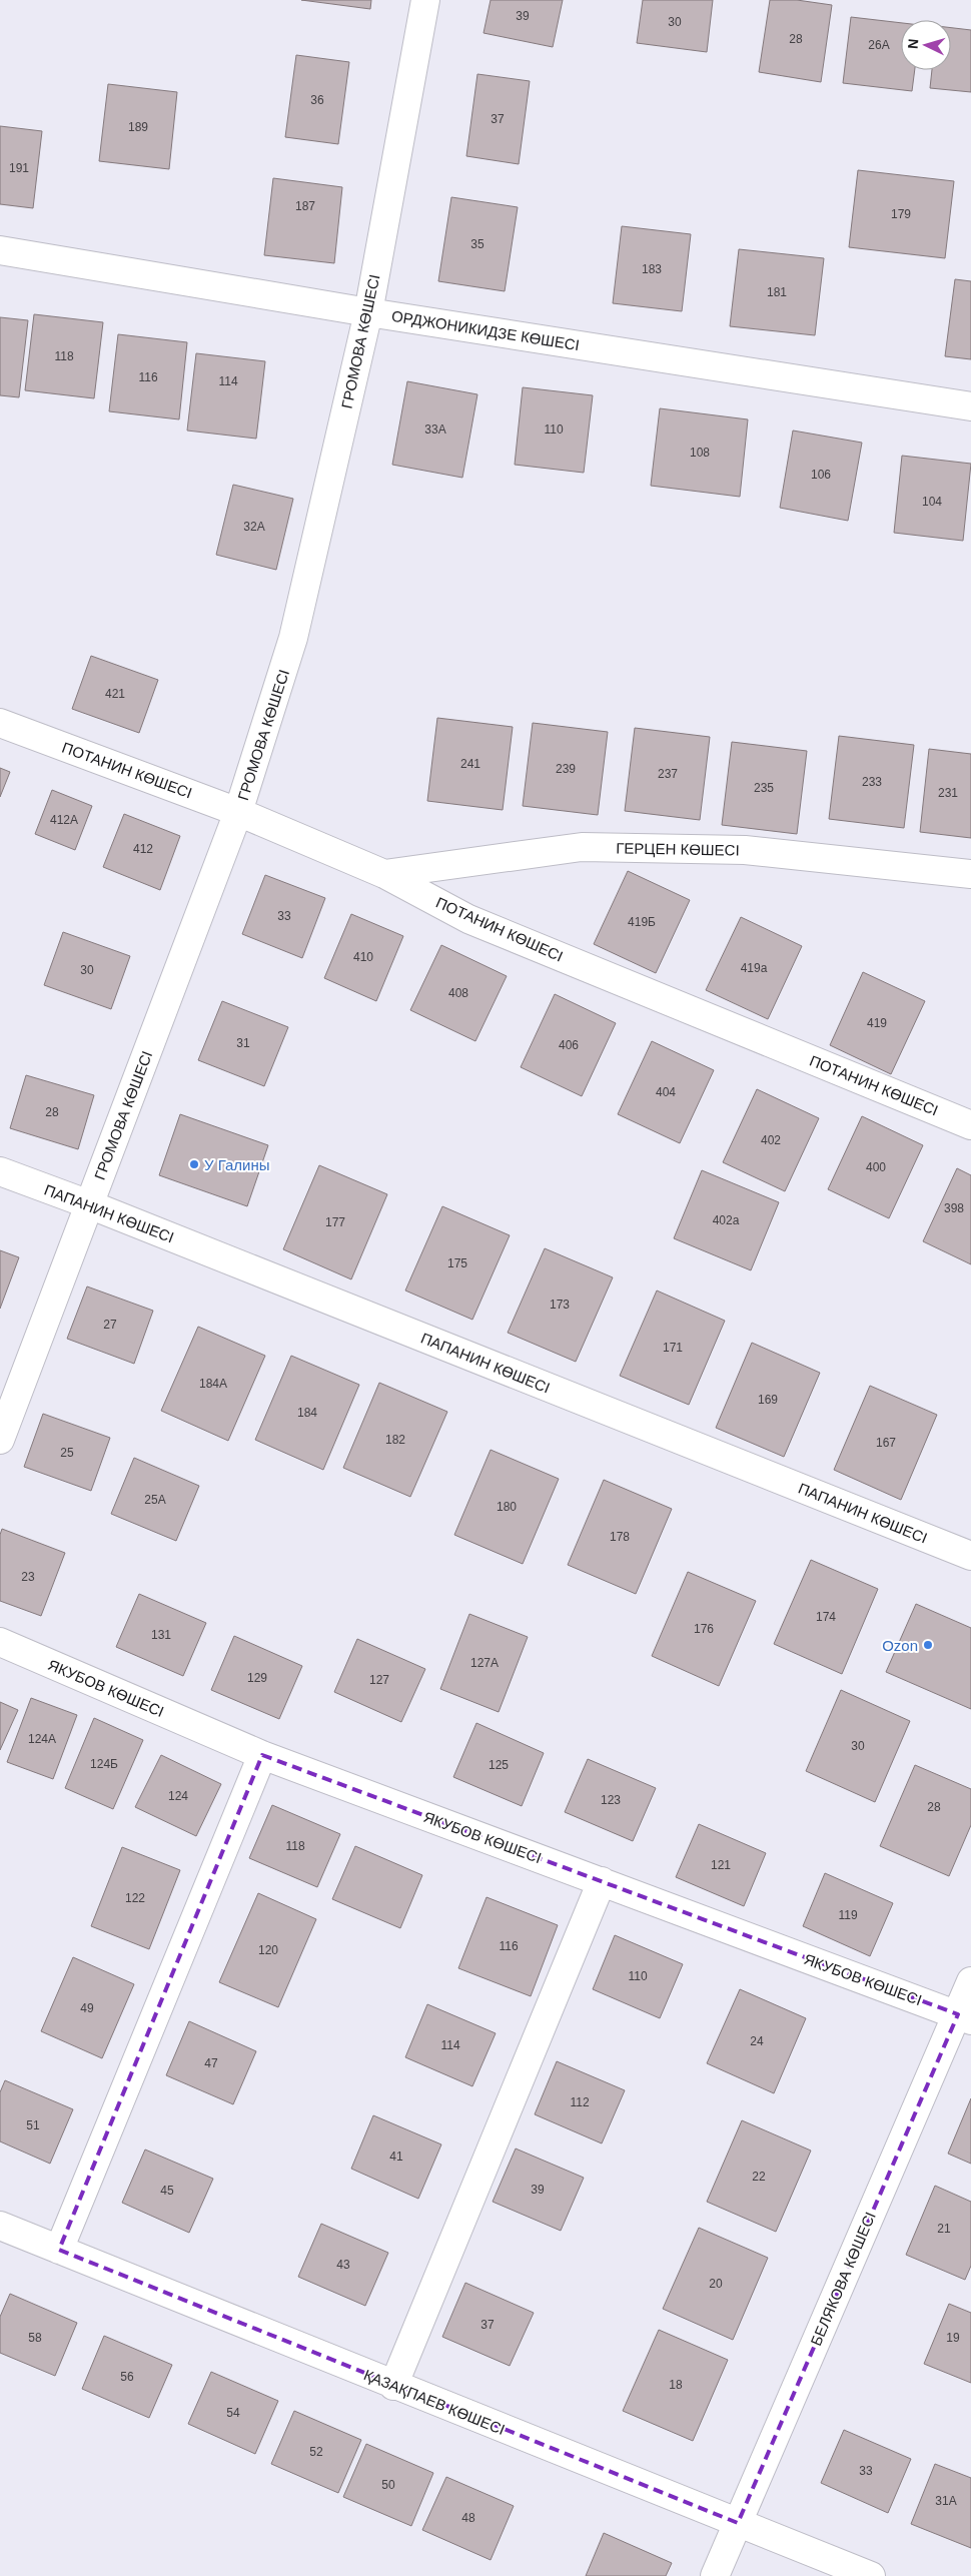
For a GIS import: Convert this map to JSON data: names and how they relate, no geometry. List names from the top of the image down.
{
  "streets": {
    "street": [
      "ОРДЖОНИКИДЗЕ КӨШЕСІ",
      "ГРОМОВА КӨШЕСІ",
      "ПОТАНИН КӨШЕСІ",
      "ГЕРЦЕН КӨШЕСІ",
      "ПАПАНИН КӨШЕСІ",
      "ЯКУБОВ КӨШЕСІ",
      "БЕЛЯКОВА КӨШЕСІ",
      "ҚАЗАҚПАЕВ КӨШЕСІ"
    ]
  },
  "crossings": [
    ["ОРДЖОНИКИДЗЕ КӨШЕСІ", "ГРОМОВА КӨШЕСІ"],
    ["ГРОМОВА КӨШЕСІ", "ПОТАНИН КӨШЕСІ"],
    ["ГРОМОВА КӨШЕСІ", "ПАПАНИН КӨШЕСІ"],
    ["ПОТАНИН КӨШЕСІ", "ГЕРЦЕН КӨШЕСІ"],
    ["ЯКУБОВ КӨШЕСІ", "БЕЛЯКОВА КӨШЕСІ"],
    ["БЕЛЯКОВА КӨШЕСІ", "ҚАЗАҚПАЕВ КӨШЕСІ"]
  ],
  "places": ["У Галины", "Ozon"],
  "house_numbers": [
    "39",
    "30",
    "28",
    "26А",
    "36",
    "37",
    "189",
    "191",
    "187",
    "179",
    "35",
    "183",
    "181",
    "118",
    "116",
    "114",
    "33А",
    "110",
    "108",
    "106",
    "104",
    "32А",
    "421",
    "241",
    "239",
    "237",
    "233",
    "235",
    "231",
    "412А",
    "412",
    "33",
    "419Б",
    "410",
    "419а",
    "30",
    "408",
    "419",
    "31",
    "406",
    "404",
    "28",
    "402",
    "400",
    "398",
    "402а",
    "177",
    "175",
    "173",
    "27",
    "171",
    "184А",
    "169",
    "184",
    "182",
    "167",
    "25",
    "25А",
    "180",
    "178",
    "23",
    "174",
    "176",
    "131",
    "127А",
    "129",
    "127",
    "124А",
    "30",
    "124Б",
    "125",
    "124",
    "123",
    "28",
    "118",
    "121",
    "122",
    "119",
    "116",
    "120",
    "110",
    "49",
    "24",
    "114",
    "47",
    "112",
    "51",
    "41",
    "22",
    "39",
    "45",
    "21",
    "43",
    "20",
    "37",
    "58",
    "19",
    "56",
    "18",
    "54",
    "52",
    "33",
    "50",
    "31А",
    "48"
  ],
  "north": "left"
}
